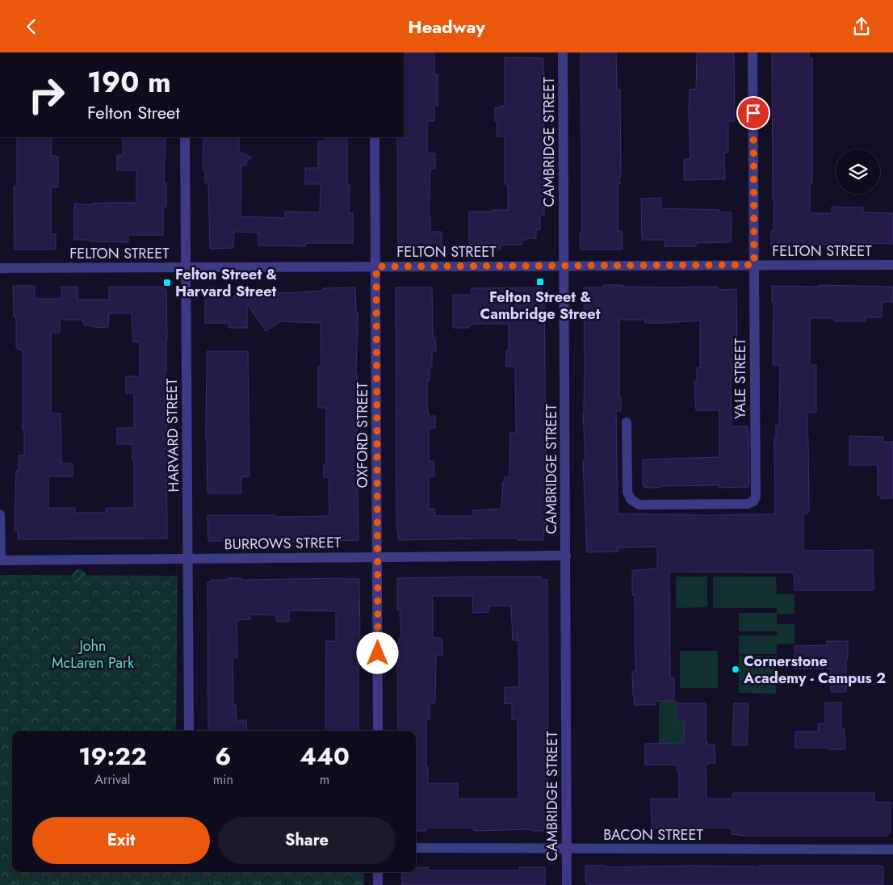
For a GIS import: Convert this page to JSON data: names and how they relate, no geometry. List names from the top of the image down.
{
  "streets": {
    "street": [
      "CAMBRIDGE STREET",
      "FELTON STREET",
      "YALE STREET",
      "HARVARD STREET",
      "OXFORD STREET",
      "BURROWS STREET",
      "BACON STREET"
    ]
  },
  "crossings": [
    ["CAMBRIDGE STREET", "FELTON STREET"],
    ["CAMBRIDGE STREET", "BURROWS STREET"],
    ["CAMBRIDGE STREET", "BACON STREET"],
    ["FELTON STREET", "YALE STREET"],
    ["FELTON STREET", "HARVARD STREET"],
    ["FELTON STREET", "OXFORD STREET"],
    ["HARVARD STREET", "BURROWS STREET"],
    ["OXFORD STREET", "BURROWS STREET"]
  ],
  "parks": ["John McLaren Park"],
  "places": {
    "transit": ["Felton Street & Cambridge Street", "Felton Street & Harvard Street"],
    "other": ["Cornerstone Academy - Campus 2"]
  },
  "page": {
    "header": "Headway",
    "turn": ["190 m", "Felton Street"],
    "eta": [
      "19:22",
      "Arrival",
      "6",
      "min",
      "440",
      "m"
    ],
    "buttons": ["Exit", "Share"]
  }
}
